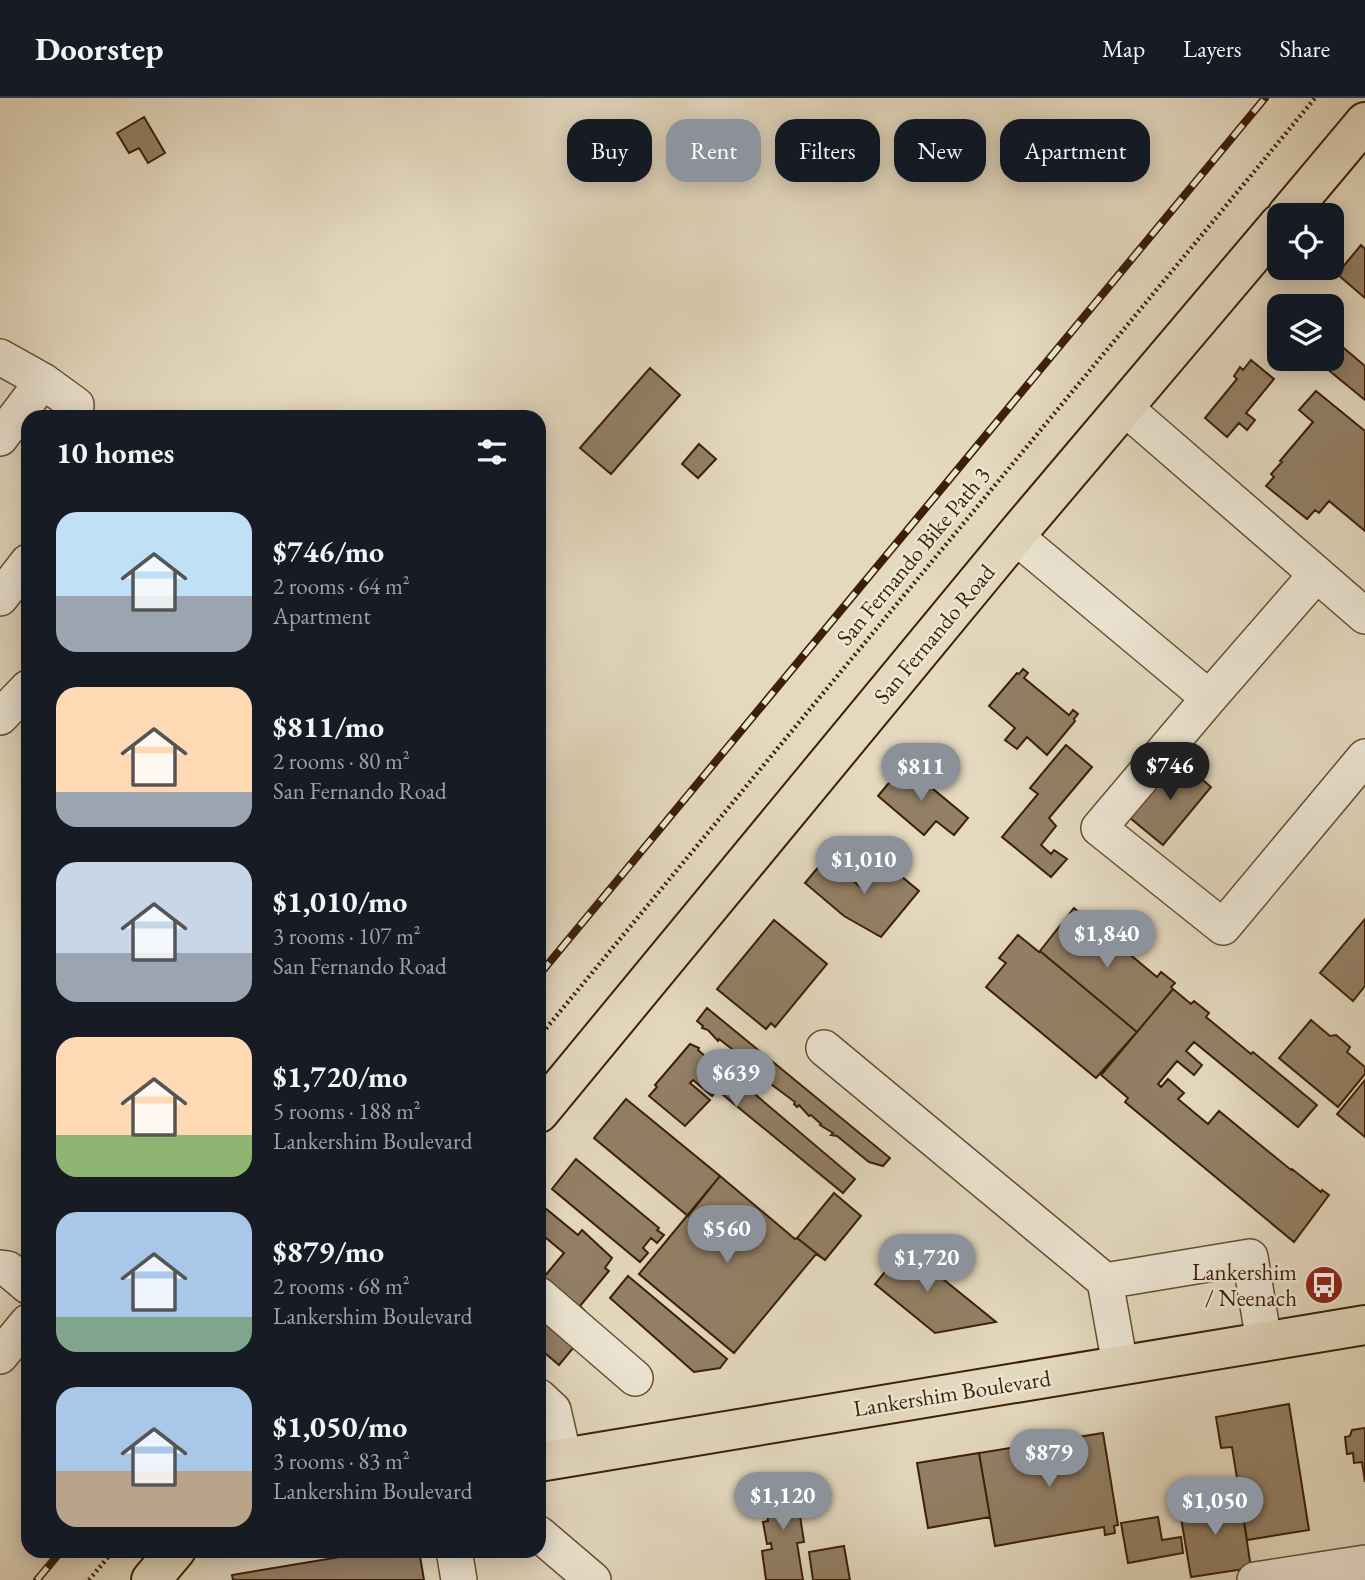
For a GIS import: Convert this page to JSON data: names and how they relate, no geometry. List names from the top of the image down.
{
  "streets": {
    "main road": ["San Fernando Road", "Lankershim Boulevard"],
    "path": ["San Fernando Bike Path 3"]
  },
  "places": {
    "bus stop": ["Lankershim / Neenach"]
  },
  "page": {
    "header": "Doorstep",
    "nav": ["Map", "Layers", "Share"],
    "chip": [
      "Buy",
      "Rent",
      "Filters",
      "New",
      "Apartment"
    ],
    "heading": "10 homes",
    "list": [
      {
        "name": "$746/mo",
        "note": "2 rooms · 64 m² · Apartment"
      },
      {
        "name": "$811/mo",
        "note": "2 rooms · 80 m² · San Fernando Road"
      },
      {
        "name": "$1,010/mo",
        "note": "3 rooms · 107 m² · San Fernando Road"
      },
      {
        "name": "$1,720/mo",
        "note": "5 rooms · 188 m² · Lankershim Boulevard"
      },
      {
        "name": "$879/mo",
        "note": "2 rooms · 68 m² · Lankershim Boulevard"
      },
      {
        "name": "$1,050/mo",
        "note": "3 rooms · 83 m² · Lankershim Boulevard"
      }
    ],
    "price": [
      "$746",
      "$811",
      "$1,010",
      "$1,840",
      "$639",
      "$560",
      "$1,720",
      "$879",
      "$1,120",
      "$1,050"
    ]
  }
}
